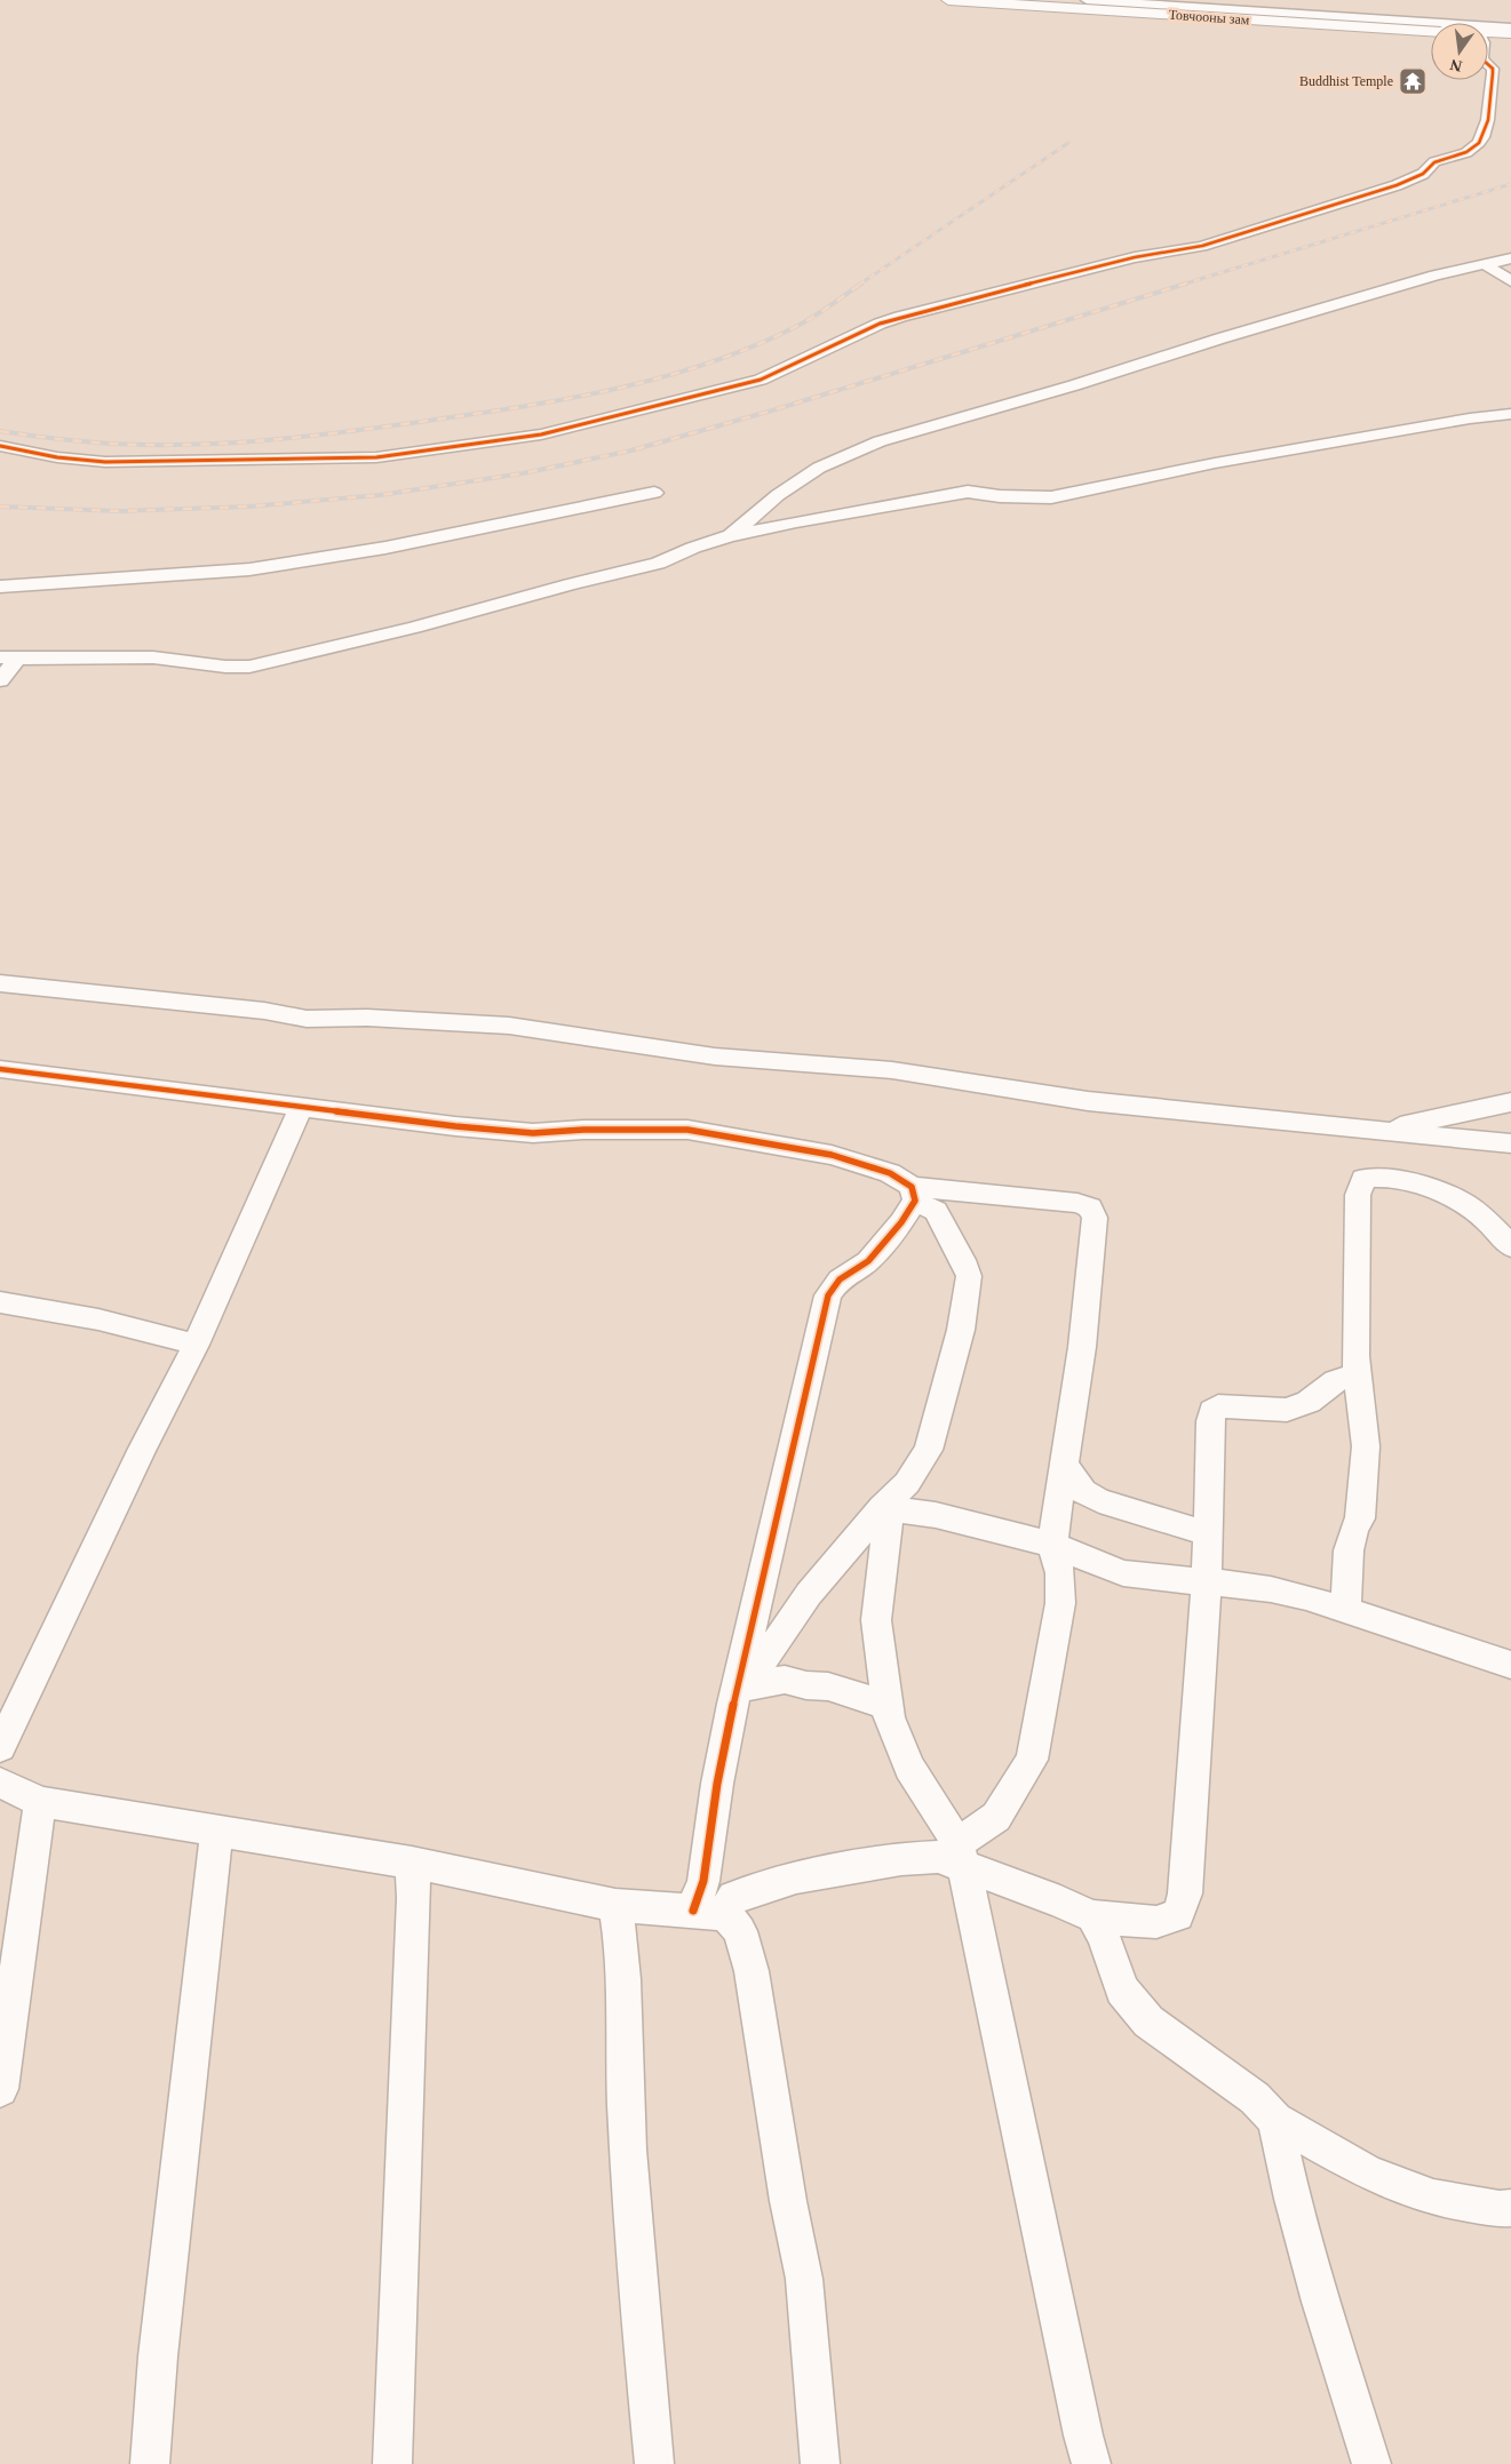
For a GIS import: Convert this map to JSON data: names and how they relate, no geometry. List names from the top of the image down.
{
  "streets": {
    "highway": ["Товчооны зам"]
  },
  "places": {
    "temple": ["Buddhist Temple"]
  },
  "north": "bottom"
}
